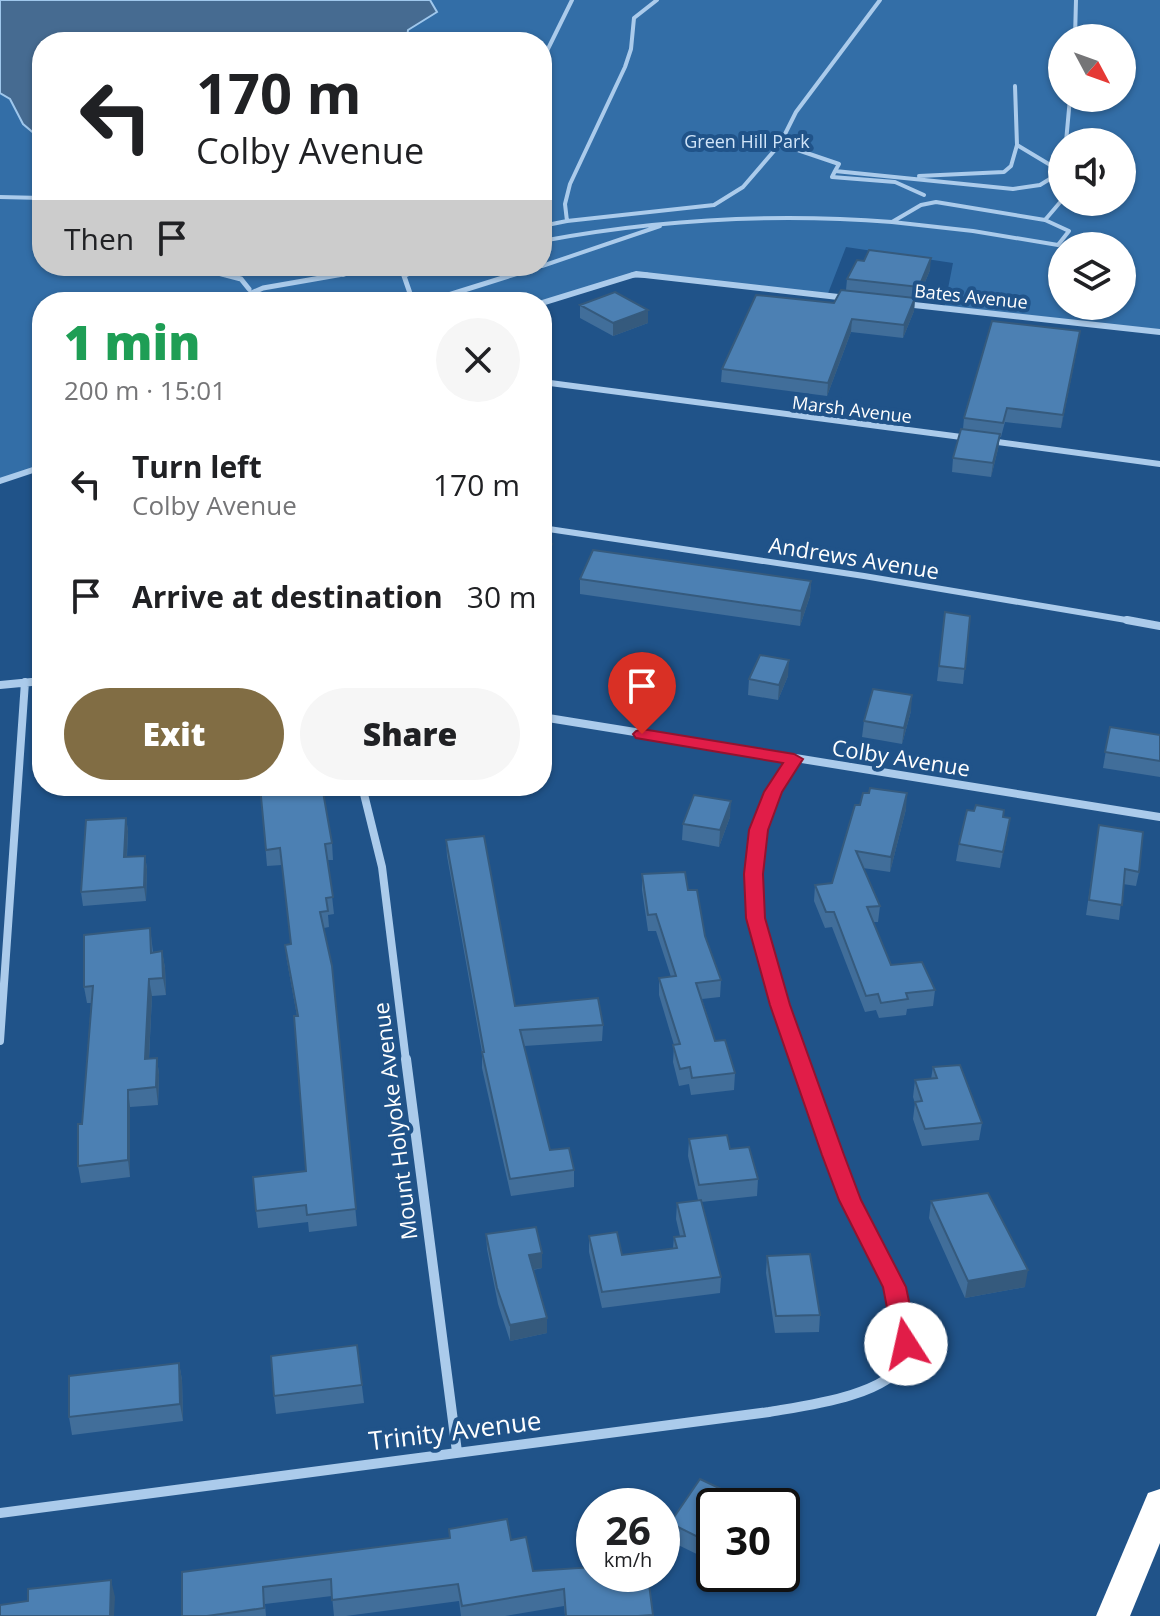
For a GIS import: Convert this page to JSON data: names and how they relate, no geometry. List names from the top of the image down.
{
  "streets": {
    "street": [
      "Bates Avenue",
      "Marsh Avenue",
      "Andrews Avenue",
      "Colby Avenue",
      "Mount Holyoke Avenue",
      "Trinity Avenue"
    ]
  },
  "crossings": [
    ["Colby Avenue", "Trinity Avenue"],
    ["Mount Holyoke Avenue", "Trinity Avenue"]
  ],
  "parks": ["Green Hill Park"],
  "north": "bottom right",
  "page": {
    "turn": ["170 m", "Colby Avenue"],
    "then": "Then",
    "heading": ["1 min", "200 m · 15:01"],
    "list": [
      {
        "name": "Turn left",
        "note": "Colby Avenue",
        "value": "170 m"
      },
      {
        "name": "Arrive at destination",
        "value": "30 m"
      }
    ],
    "buttons": ["Exit", "Share"],
    "speed": "26 km/h",
    "limit": "30"
  }
}
